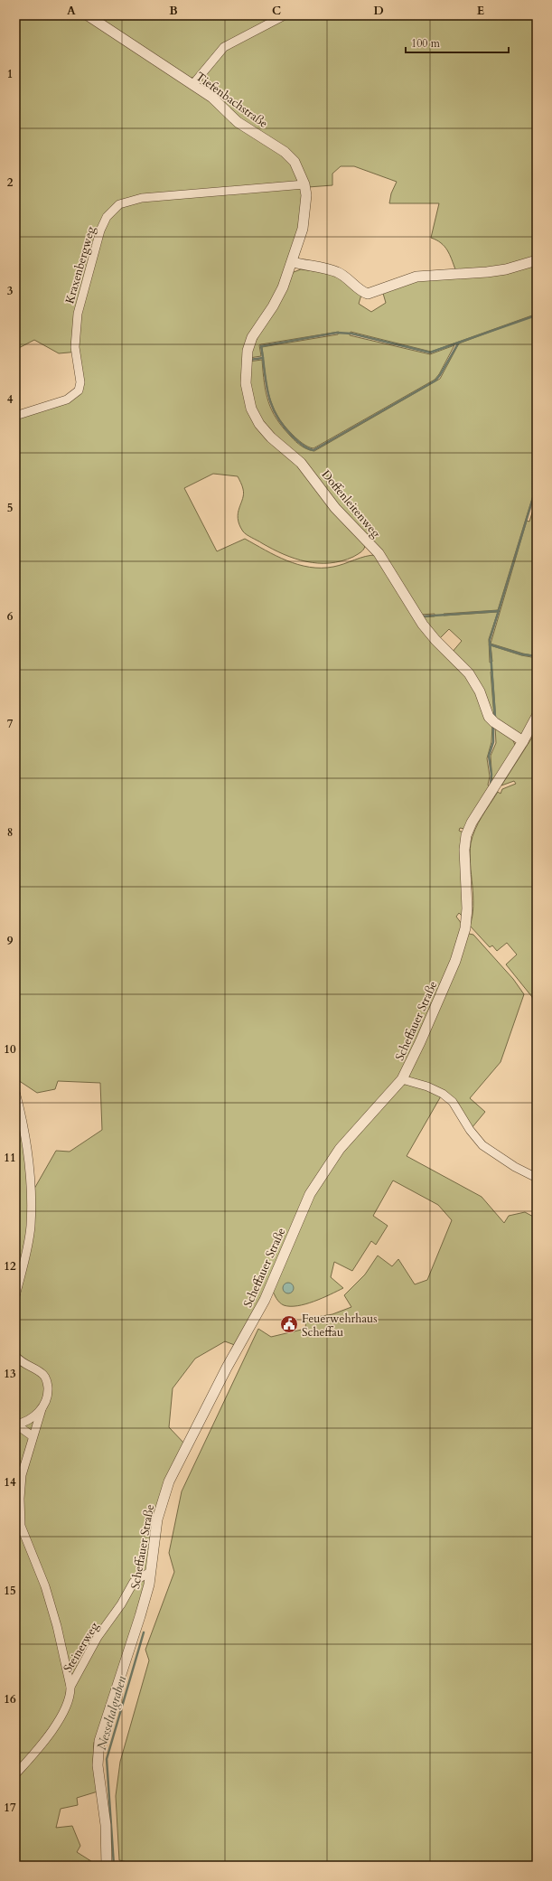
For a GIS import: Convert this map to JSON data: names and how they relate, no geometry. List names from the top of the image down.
{
  "streets": {
    "street": [
      "Tiefenbachstraße",
      "Kraxenbergweg",
      "Doffenleitenweg",
      "Scheffauer Straße",
      "Steinerweg"
    ]
  },
  "crossings": [
    ["Tiefenbachstraße", "Kraxenbergweg"],
    ["Tiefenbachstraße", "Doffenleitenweg"],
    ["Doffenleitenweg", "Scheffauer Straße"],
    ["Scheffauer Straße", "Steinerweg"]
  ],
  "water": ["Nesseltalgraben"],
  "places": {
    "public building": ["Feuerwehrhaus Scheffau"]
  },
  "scale_bar": "100 m",
  "grid": {
    "columns": [
      "A",
      "B",
      "C",
      "D",
      "E"
    ],
    "rows": [
      "1",
      "2",
      "3",
      "4",
      "5",
      "6",
      "7",
      "8",
      "9",
      "10",
      "11",
      "12",
      "13",
      "14",
      "15",
      "16",
      "17"
    ]
  }
}
